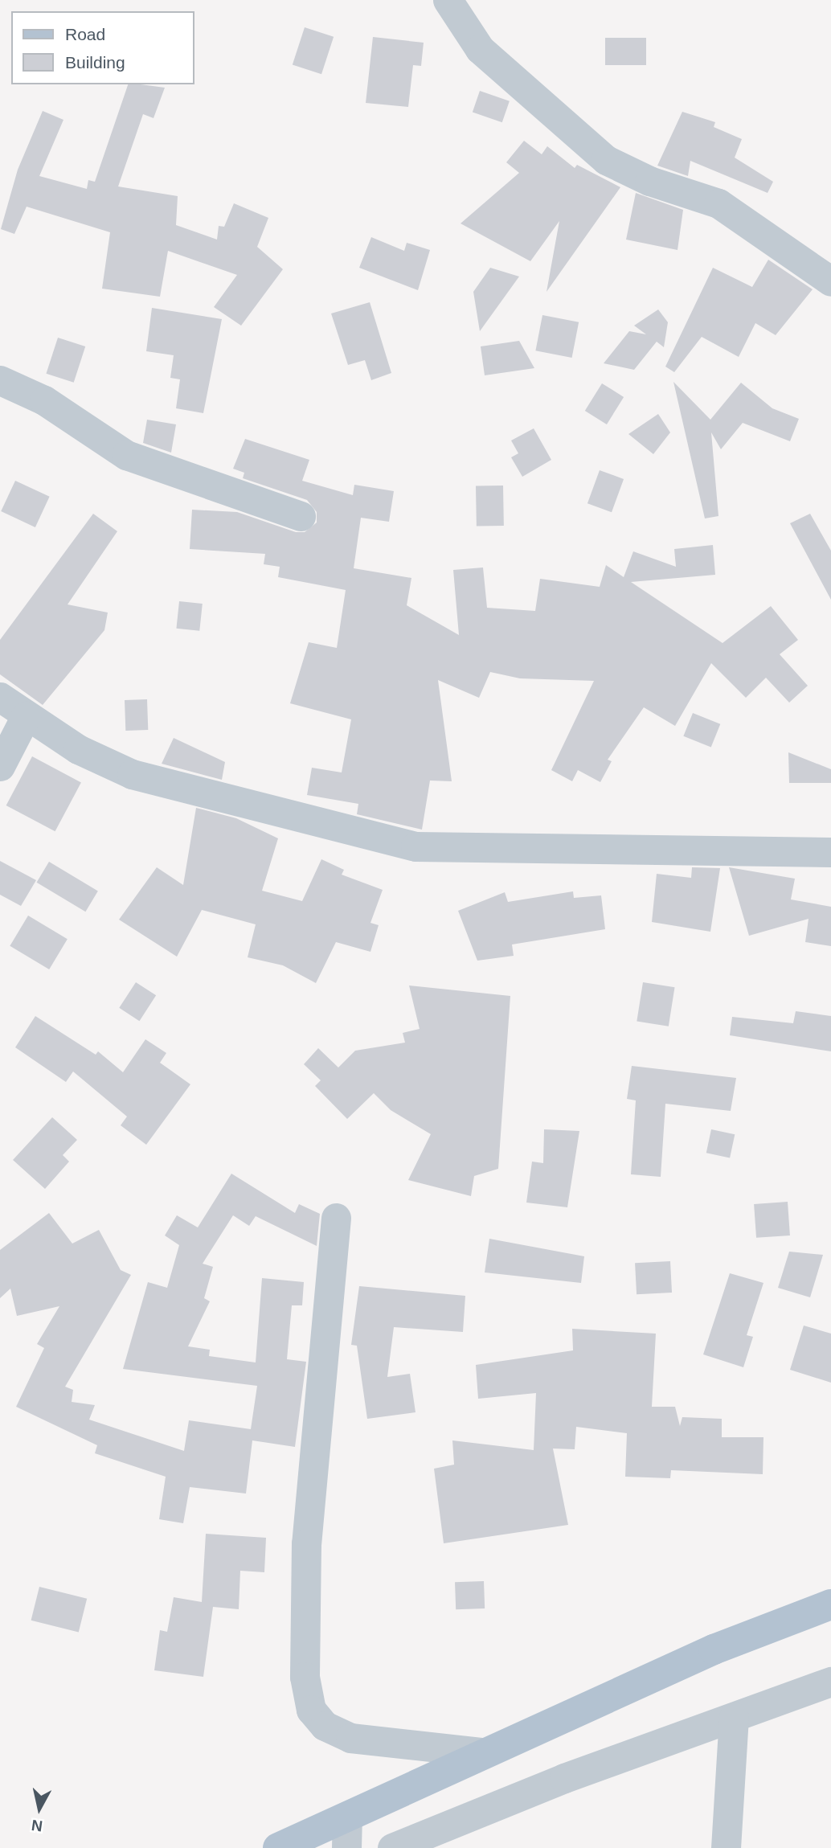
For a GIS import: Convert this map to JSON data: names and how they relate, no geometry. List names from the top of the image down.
{
  "legend": ["Road", "Building"],
  "north": "bottom"
}
